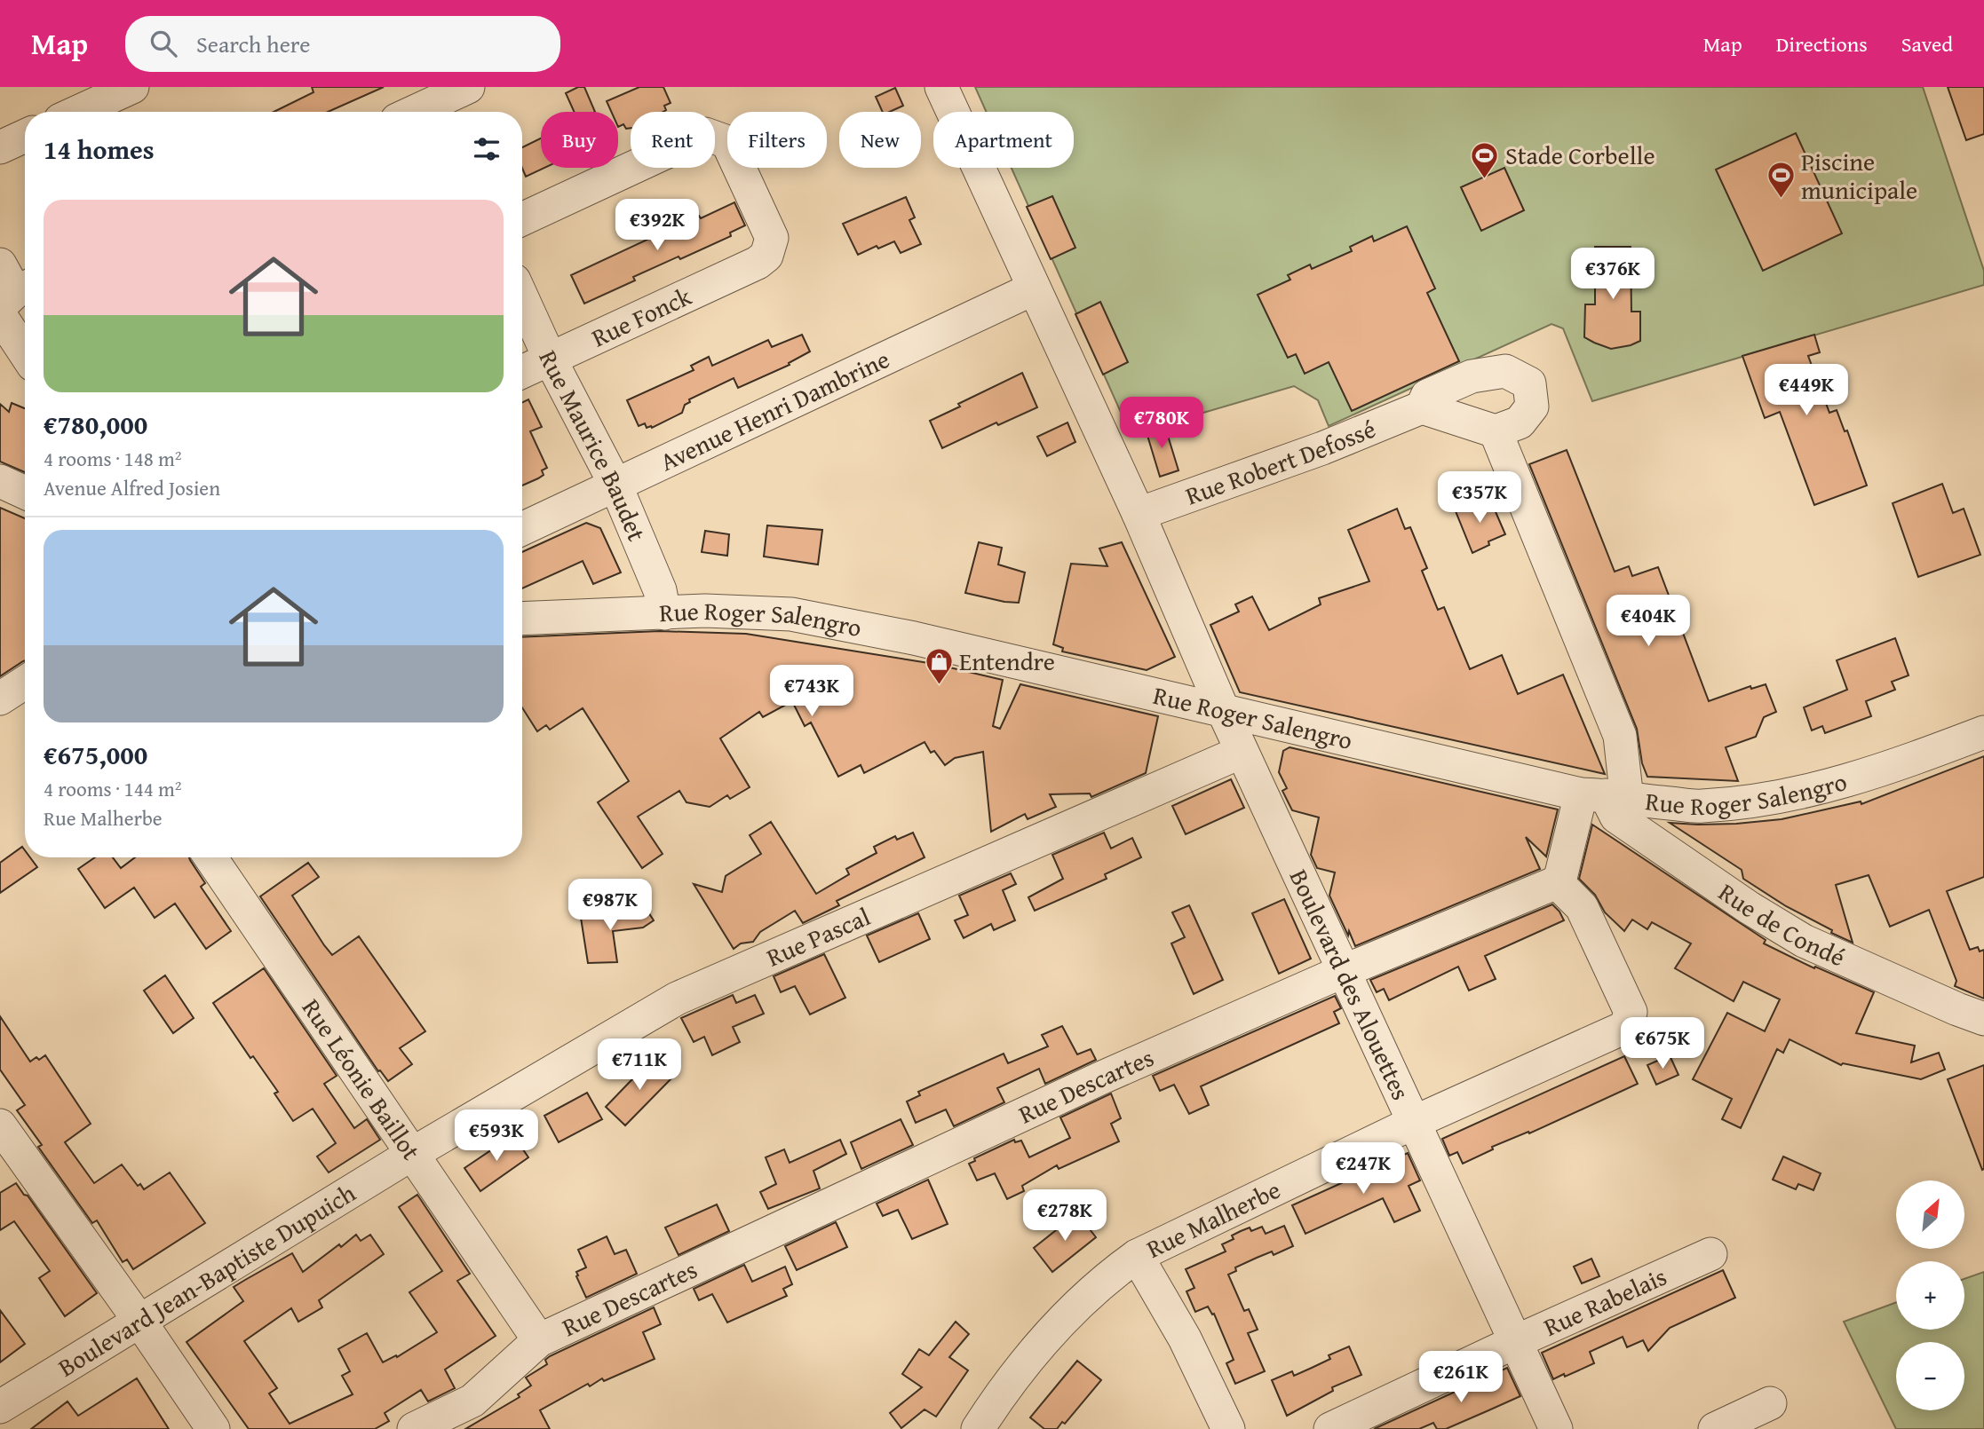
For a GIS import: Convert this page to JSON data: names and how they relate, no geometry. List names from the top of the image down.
{
  "streets": {
    "street": [
      "Rue Fonck",
      "Avenue Henri Dambrine",
      "Rue Maurice Baudet",
      "Rue Robert Defossé",
      "Rue Roger Salengro",
      "Rue de Condé",
      "Rue Pascal",
      "Boulevard des Alouettes",
      "Rue Léonie Baillot",
      "Rue Descartes",
      "Rue Malherbe",
      "Boulevard Jean-Baptiste Dupuich",
      "Rue Rabelais"
    ]
  },
  "crossings": [
    ["Rue Fonck", "Rue Maurice Baudet"],
    ["Avenue Henri Dambrine", "Rue Maurice Baudet"],
    ["Avenue Henri Dambrine", "Boulevard des Alouettes"],
    ["Rue Maurice Baudet", "Rue Roger Salengro"],
    ["Rue Robert Defossé", "Boulevard des Alouettes"],
    ["Rue Roger Salengro", "Rue de Condé"],
    ["Rue Roger Salengro", "Boulevard des Alouettes"],
    ["Rue Pascal", "Boulevard des Alouettes"],
    ["Rue Pascal", "Rue Léonie Baillot"],
    ["Rue Pascal", "Boulevard Jean-Baptiste Dupuich"],
    ["Boulevard des Alouettes", "Rue Descartes"],
    ["Boulevard des Alouettes", "Rue Malherbe"],
    ["Boulevard des Alouettes", "Rue Rabelais"],
    ["Rue Léonie Baillot", "Rue Descartes"],
    ["Rue Léonie Baillot", "Boulevard Jean-Baptiste Dupuich"],
    ["Rue Descartes", "Rue Malherbe"]
  ],
  "places": {
    "sports": ["Stade Corbelle", "Piscine municipale"],
    "shop": ["Entendre"]
  },
  "north": "top right",
  "page": {
    "header": "Map",
    "search": "Search here",
    "nav": ["Map", "Directions", "Saved"],
    "chip": [
      "Buy",
      "Rent",
      "Filters",
      "New",
      "Apartment"
    ],
    "heading": "14 homes",
    "list": [
      {
        "name": "€780,000",
        "note": "4 rooms · 148 m² · Avenue Alfred Josien"
      },
      {
        "name": "€675,000",
        "note": "4 rooms · 144 m² · Rue Malherbe"
      }
    ],
    "price": [
      "€392K",
      "€376K",
      "€449K",
      "€780K",
      "€357K",
      "€404K",
      "€743K",
      "€987K",
      "€675K",
      "€711K",
      "€593K",
      "€247K",
      "€278K",
      "€261K"
    ],
    "map_buttons": ["+", "−"]
  }
}
